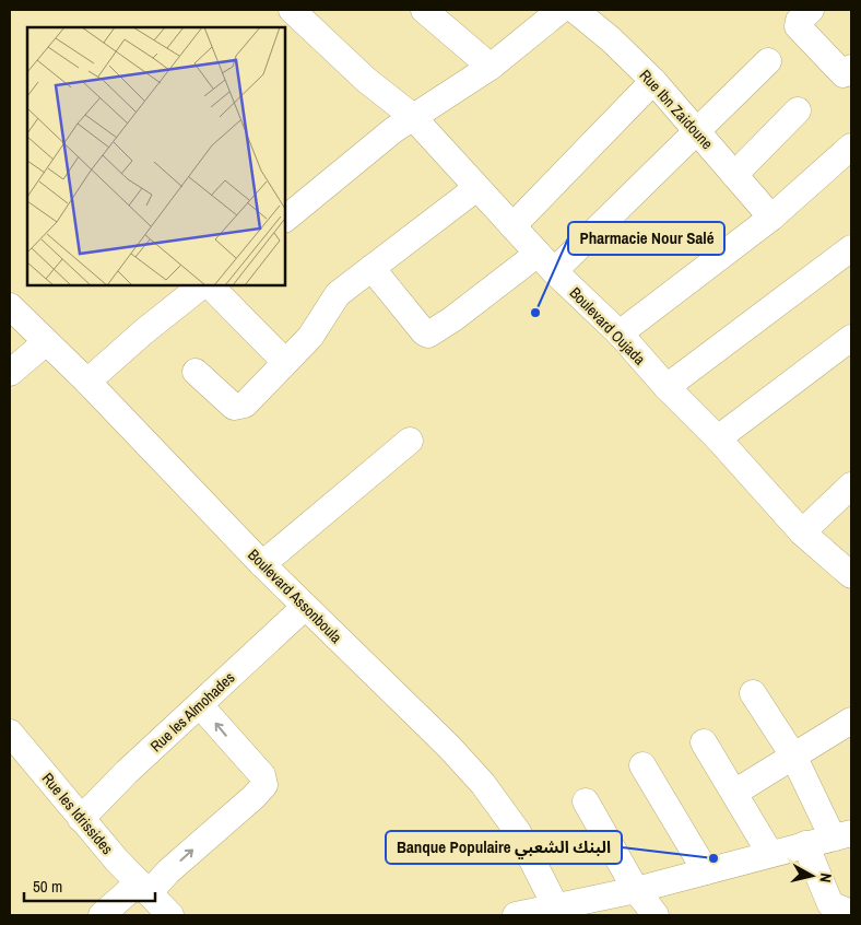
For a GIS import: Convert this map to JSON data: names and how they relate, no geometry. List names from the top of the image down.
{
  "streets": {
    "street": [
      "Rue Ibn Zaidoune",
      "Boulevard Oujada",
      "Boulevard Assonboula",
      "Rue les Almohades",
      "Rue les Idrissides"
    ]
  },
  "crossings": [
    ["Boulevard Assonboula", "Rue les Almohades"],
    ["Rue les Almohades", "Rue les Idrissides"]
  ],
  "places": ["Pharmacie Nour Salé", "Banque Populaire البنك الشعبي"],
  "scale_bar": "50 m",
  "north": "right"
}
